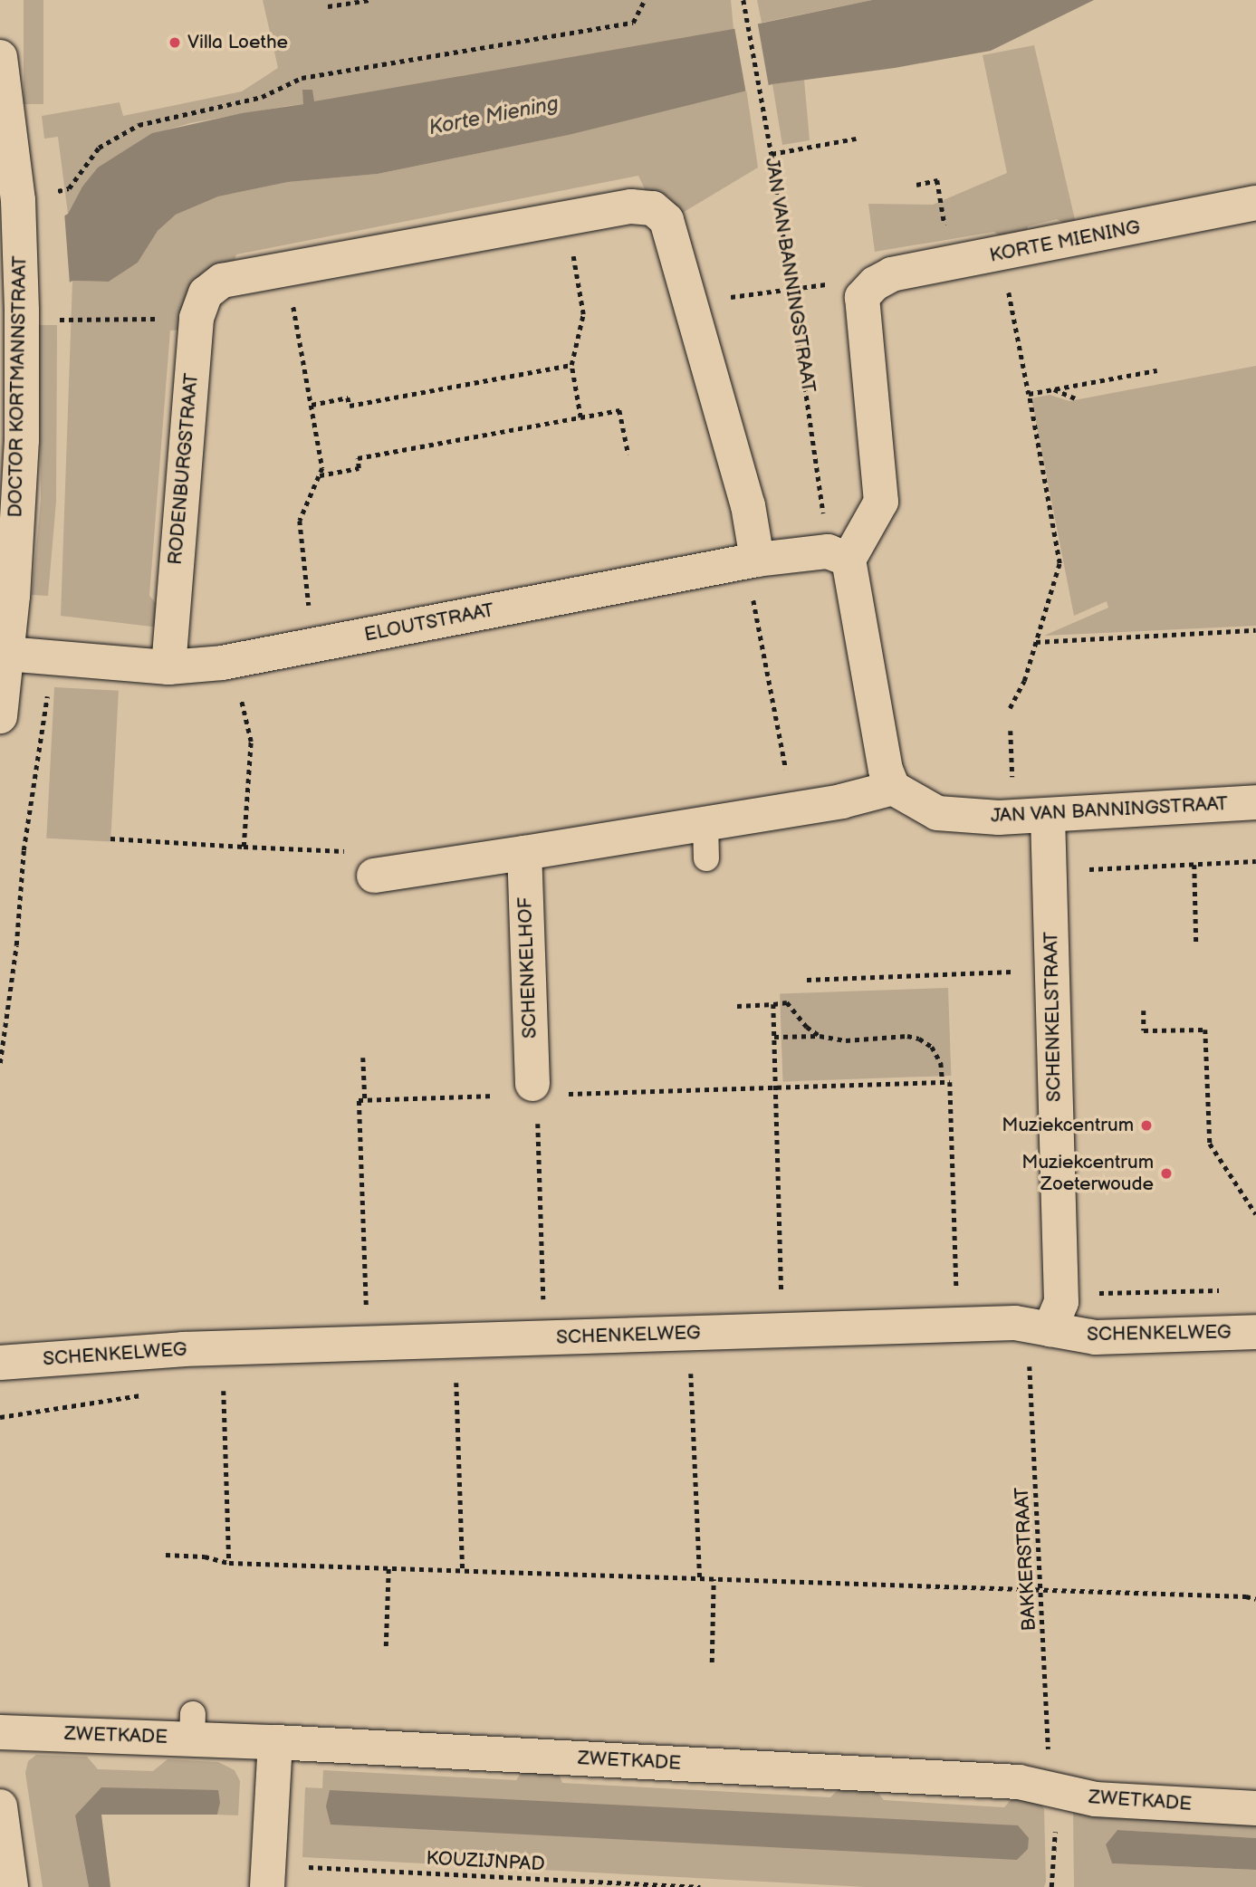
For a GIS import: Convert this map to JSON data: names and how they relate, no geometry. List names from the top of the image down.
{
  "streets": {
    "street": [
      "KORTE MIENING",
      "JAN VAN BANNINGSTRAAT",
      "DOCTOR KORTMANNSTRAAT",
      "RODENBURGSTRAAT",
      "ELOUTSTRAAT",
      "SCHENKELHOF",
      "SCHENKELSTRAAT",
      "SCHENKELWEG",
      "ZWETKADE"
    ],
    "path": ["BAKKERSTRAAT", "KOUZIJNPAD"]
  },
  "crossings": [
    ["KORTE MIENING", "JAN VAN BANNINGSTRAAT"],
    ["KORTE MIENING", "ELOUTSTRAAT"],
    ["JAN VAN BANNINGSTRAAT", "ELOUTSTRAAT"],
    ["JAN VAN BANNINGSTRAAT", "SCHENKELSTRAAT"],
    ["DOCTOR KORTMANNSTRAAT", "ELOUTSTRAAT"],
    ["RODENBURGSTRAAT", "ELOUTSTRAAT"],
    ["SCHENKELSTRAAT", "SCHENKELWEG"],
    ["SCHENKELSTRAAT", "BAKKERSTRAAT"],
    ["SCHENKELWEG", "BAKKERSTRAAT"],
    ["BAKKERSTRAAT", "ZWETKADE"]
  ],
  "water": ["Korte Miening"],
  "places": ["Villa Loethe", "Muziekcentrum", "Muziekcentrum Zoeterwoude"]
}
